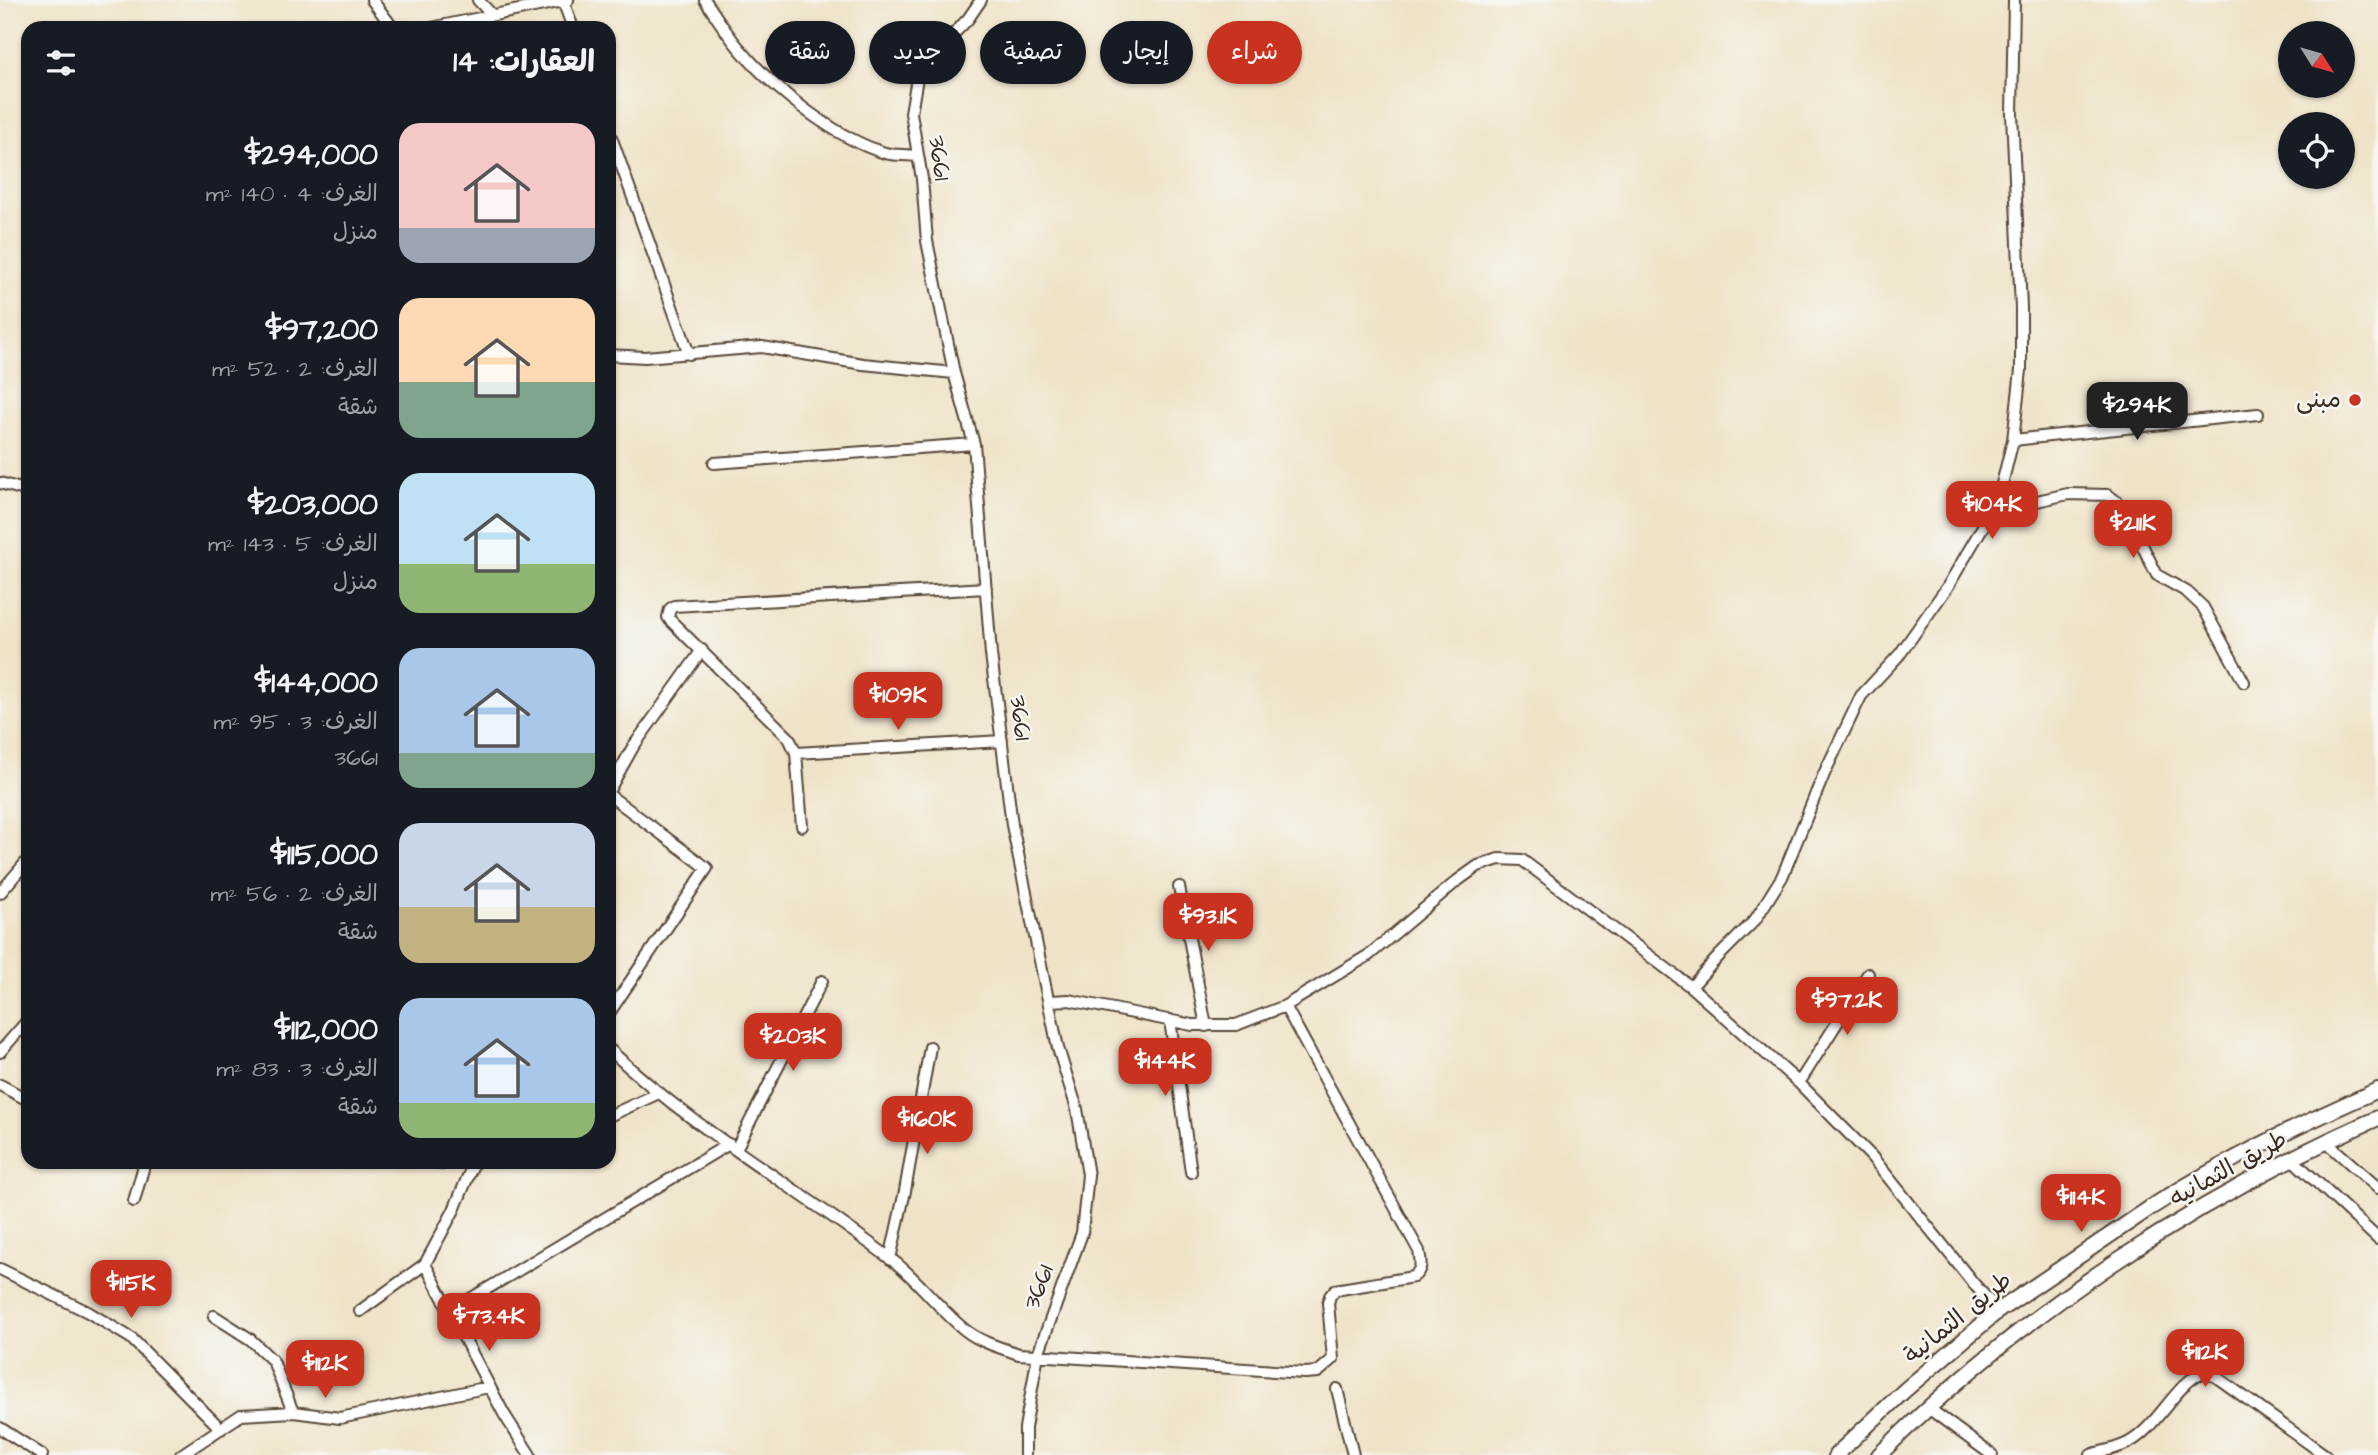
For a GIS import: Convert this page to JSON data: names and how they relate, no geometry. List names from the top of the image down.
{
  "streets": {
    "street": ["3661", "طريق الثمانيه", "طريق الثمانية"]
  },
  "places": ["مبنى"],
  "north": "bottom right",
  "page": {
    "chip": [
      "شراء",
      "إيجار",
      "تصفية",
      "جديد",
      "شقة"
    ],
    "heading": "العقارات: 14",
    "list": [
      {
        "name": "$294,000",
        "note": "الغرف: 4 · 140 m² · منزل"
      },
      {
        "name": "$97,200",
        "note": "الغرف: 2 · 52 m² · شقة"
      },
      {
        "name": "$203,000",
        "note": "الغرف: 5 · 143 m² · منزل"
      },
      {
        "name": "$144,000",
        "note": "الغرف: 3 · 95 m² · 3661"
      },
      {
        "name": "$115,000",
        "note": "الغرف: 2 · 56 m² · شقة"
      },
      {
        "name": "$112,000",
        "note": "الغرف: 3 · 83 m² · شقة"
      }
    ],
    "price": [
      "$294K",
      "$104K",
      "$211K",
      "$109K",
      "$93.1K",
      "$97.2K",
      "$203K",
      "$144K",
      "$160K",
      "$114K",
      "$115K",
      "$73.4K",
      "$112K",
      "$112K"
    ]
  }
}
